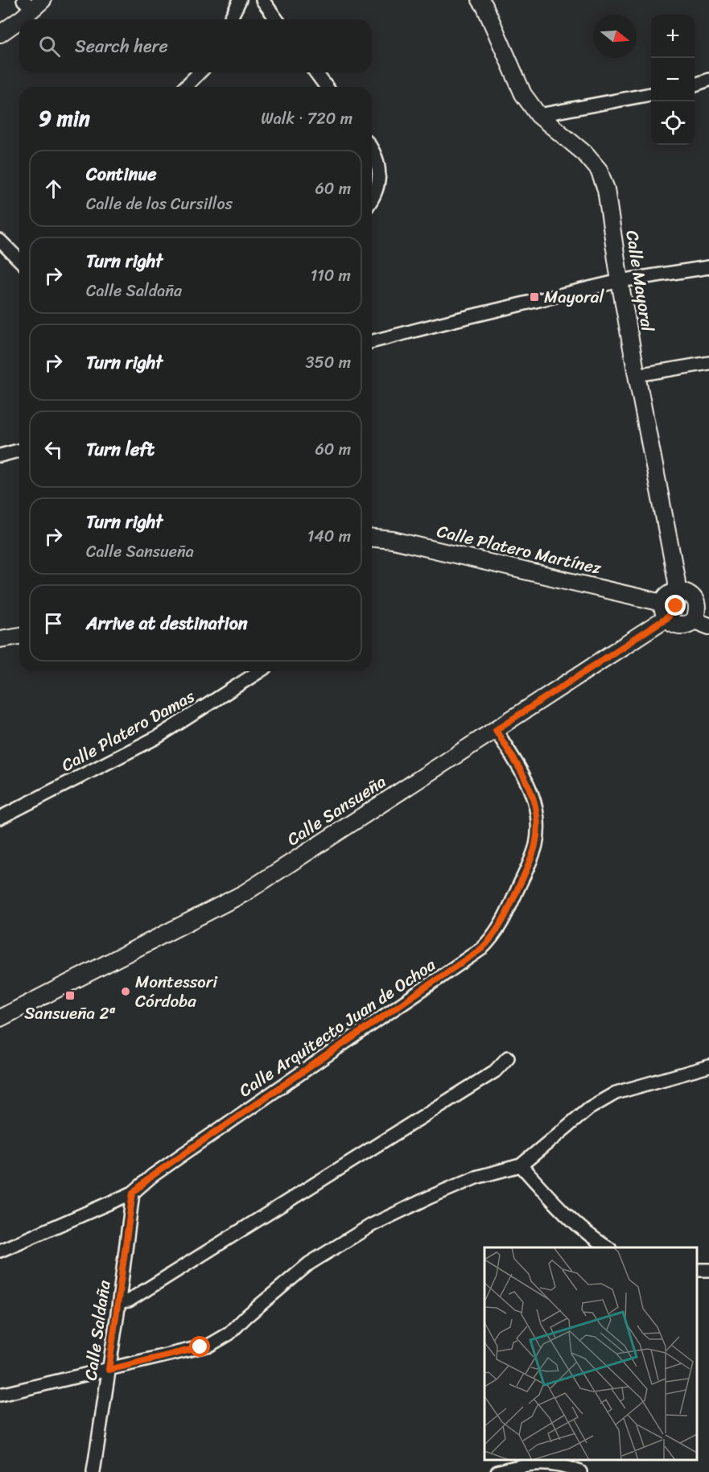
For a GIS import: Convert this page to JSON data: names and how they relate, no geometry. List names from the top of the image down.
{
  "streets": {
    "street": [
      "Calle Mayoral",
      "Calle Platero Martínez",
      "Calle Platero Damas",
      "Calle Sansueña",
      "Calle Arquitecto Juan de Ochoa",
      "Calle Saldaña"
    ]
  },
  "crossings": [
    ["Calle Mayoral", "Calle Platero Martínez"],
    ["Calle Mayoral", "Calle Sansueña"],
    ["Calle Platero Martínez", "Calle Sansueña"],
    ["Calle Sansueña", "Calle Arquitecto Juan de Ochoa"],
    ["Calle Arquitecto Juan de Ochoa", "Calle Saldaña"]
  ],
  "places": {
    "transit": ["Mayoral", "Sansueña 2ª"],
    "other": ["Montessori Córdoba"]
  },
  "north": "right",
  "page": {
    "map_buttons": ["+", "−"],
    "search": "Search here",
    "heading": ["9 min", "Walk · 720 m"],
    "list": [
      ["Continue", "Calle de los Cursillos", "60 m"],
      ["Turn right", "Calle Saldaña", "110 m"],
      ["Turn right", "350 m"],
      ["Turn left", "60 m"],
      ["Turn right", "Calle Sansueña", "140 m"],
      "Arrive at destination"
    ]
  }
}
